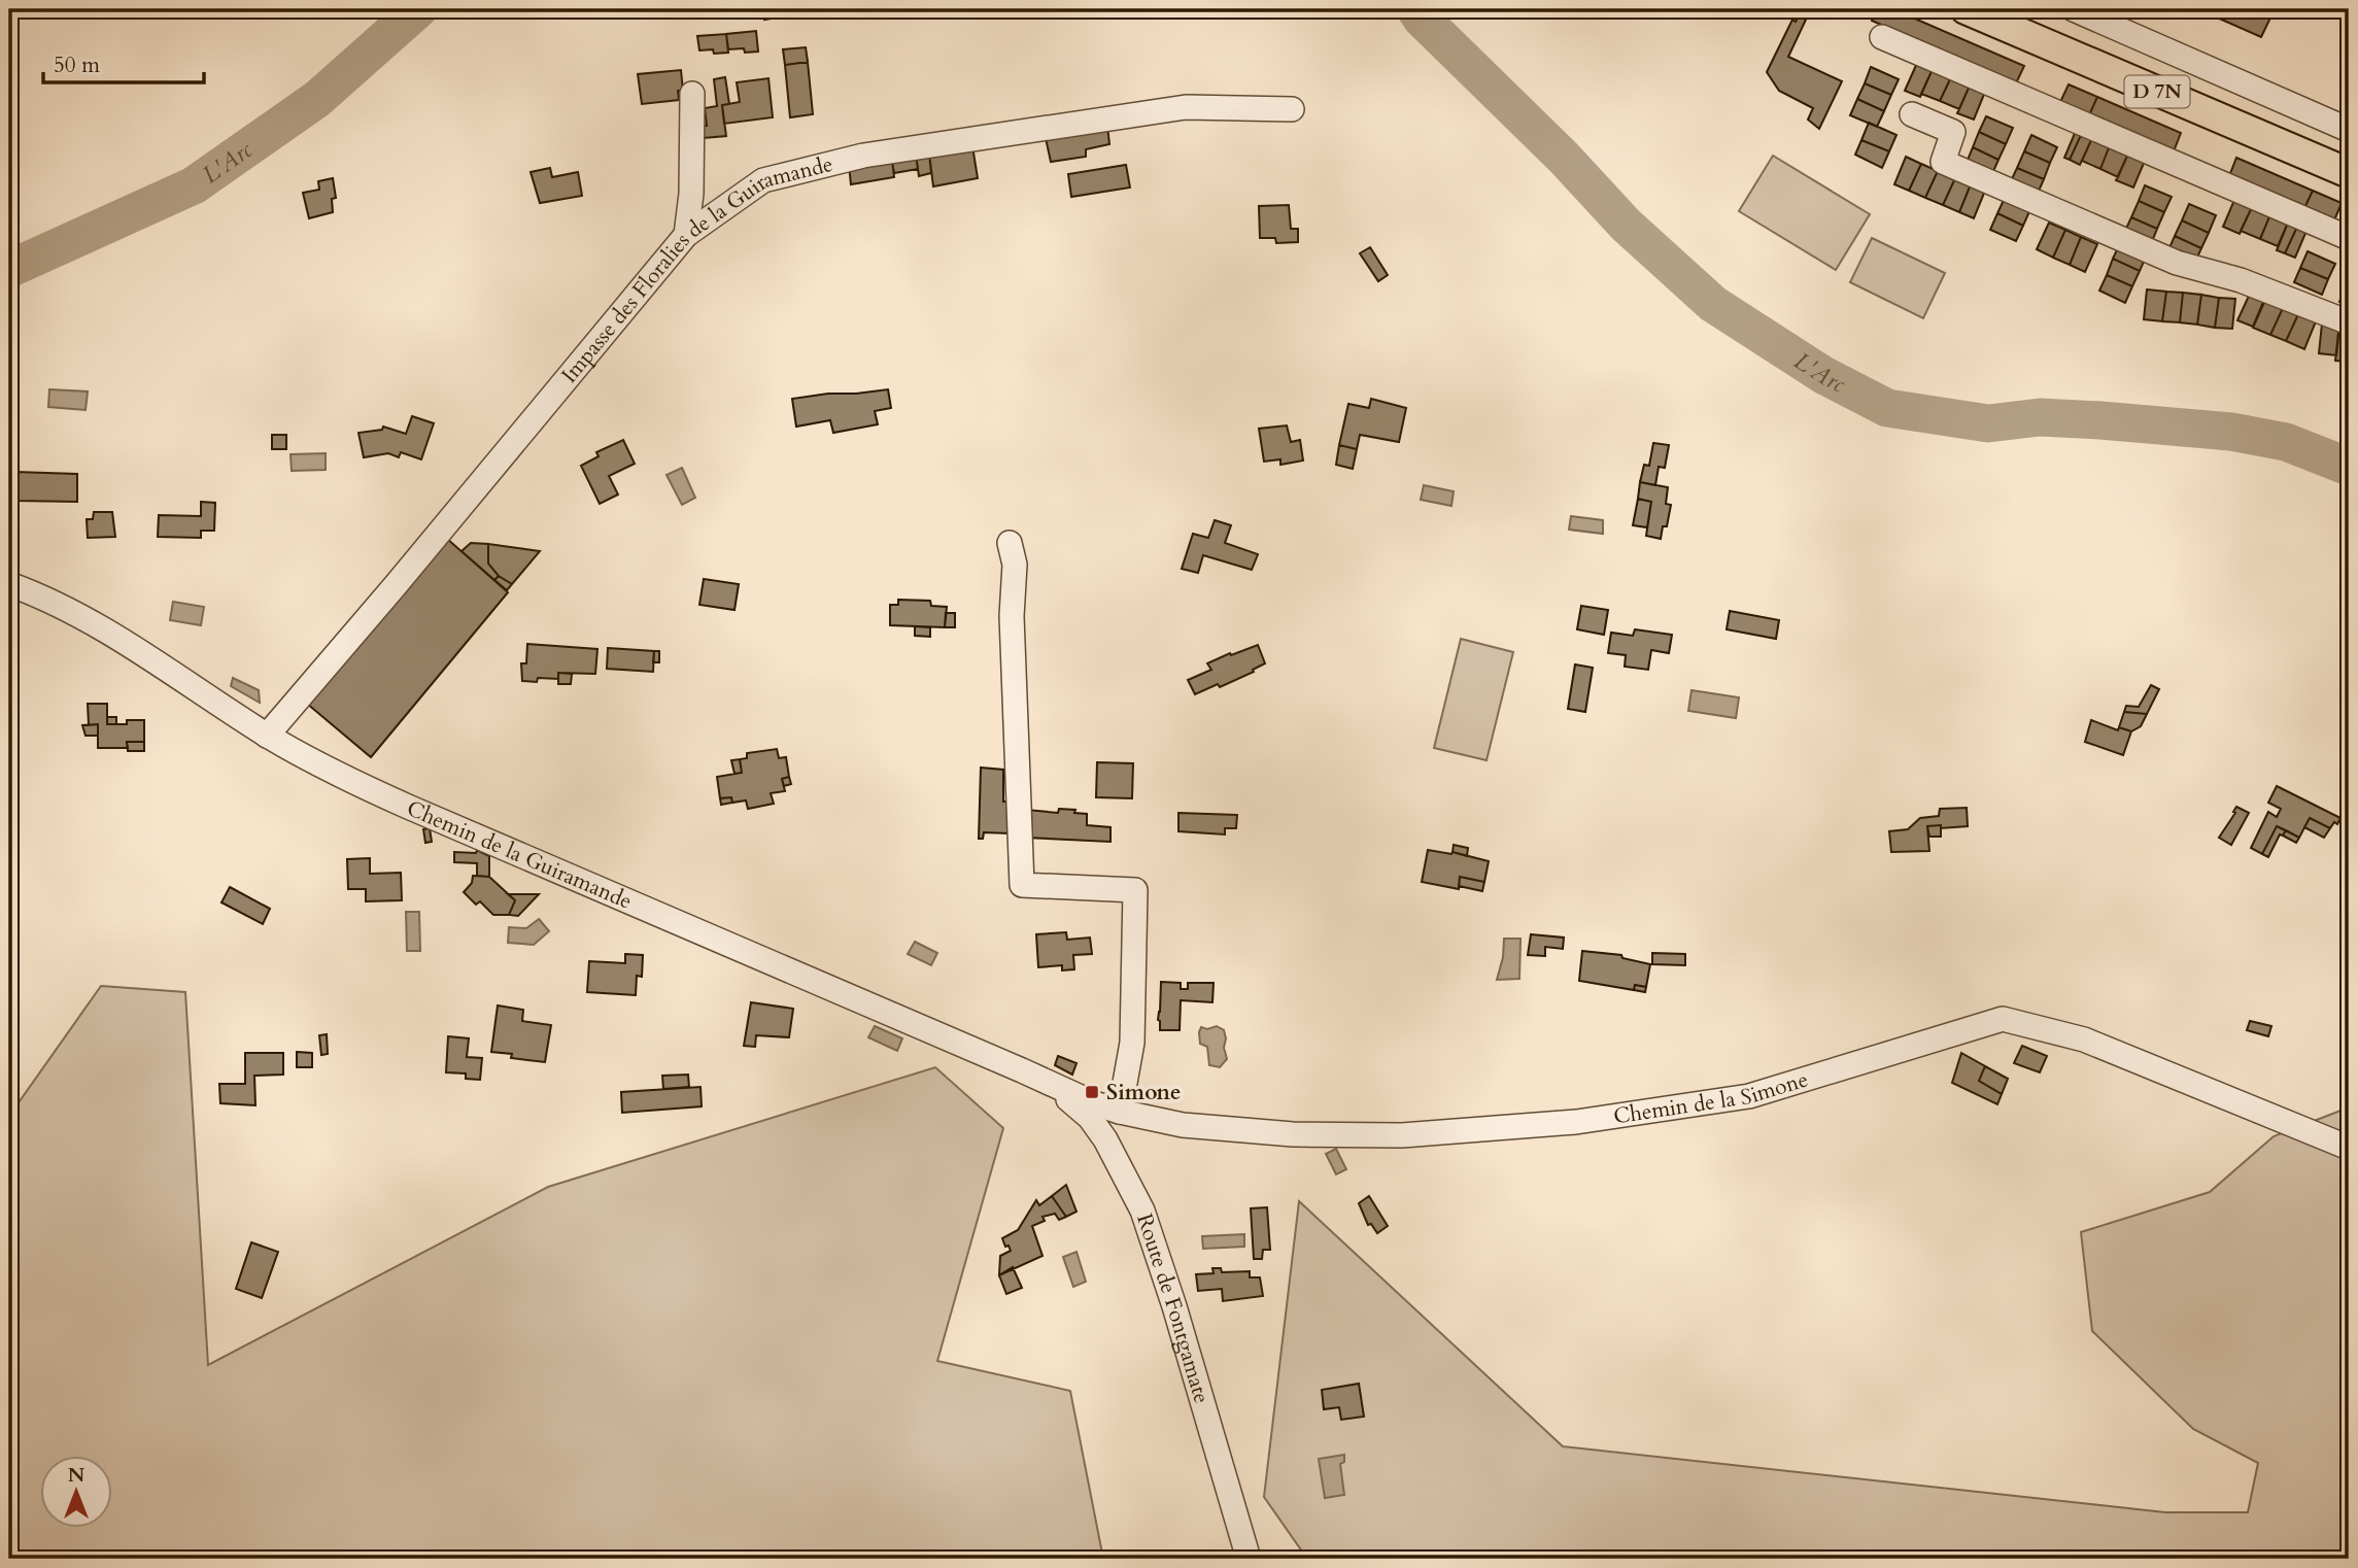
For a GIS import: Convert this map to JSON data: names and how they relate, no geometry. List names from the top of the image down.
{
  "streets": {
    "main road": ["D 7N"],
    "street": [
      "Impasse des Floralies de la Guiramande",
      "Chemin de la Guiramande",
      "Chemin de la Simone",
      "Route de Fontgamate"
    ]
  },
  "crossings": [
    ["Impasse des Floralies de la Guiramande", "Chemin de la Guiramande"],
    ["Chemin de la Guiramande", "Chemin de la Simone"],
    ["Chemin de la Guiramande", "Route de Fontgamate"],
    ["Chemin de la Simone", "Route de Fontgamate"]
  ],
  "water": ["L'Arc"],
  "places": {
    "transit": ["Simone"]
  },
  "scale_bar": "50 m",
  "north": "top"
}
